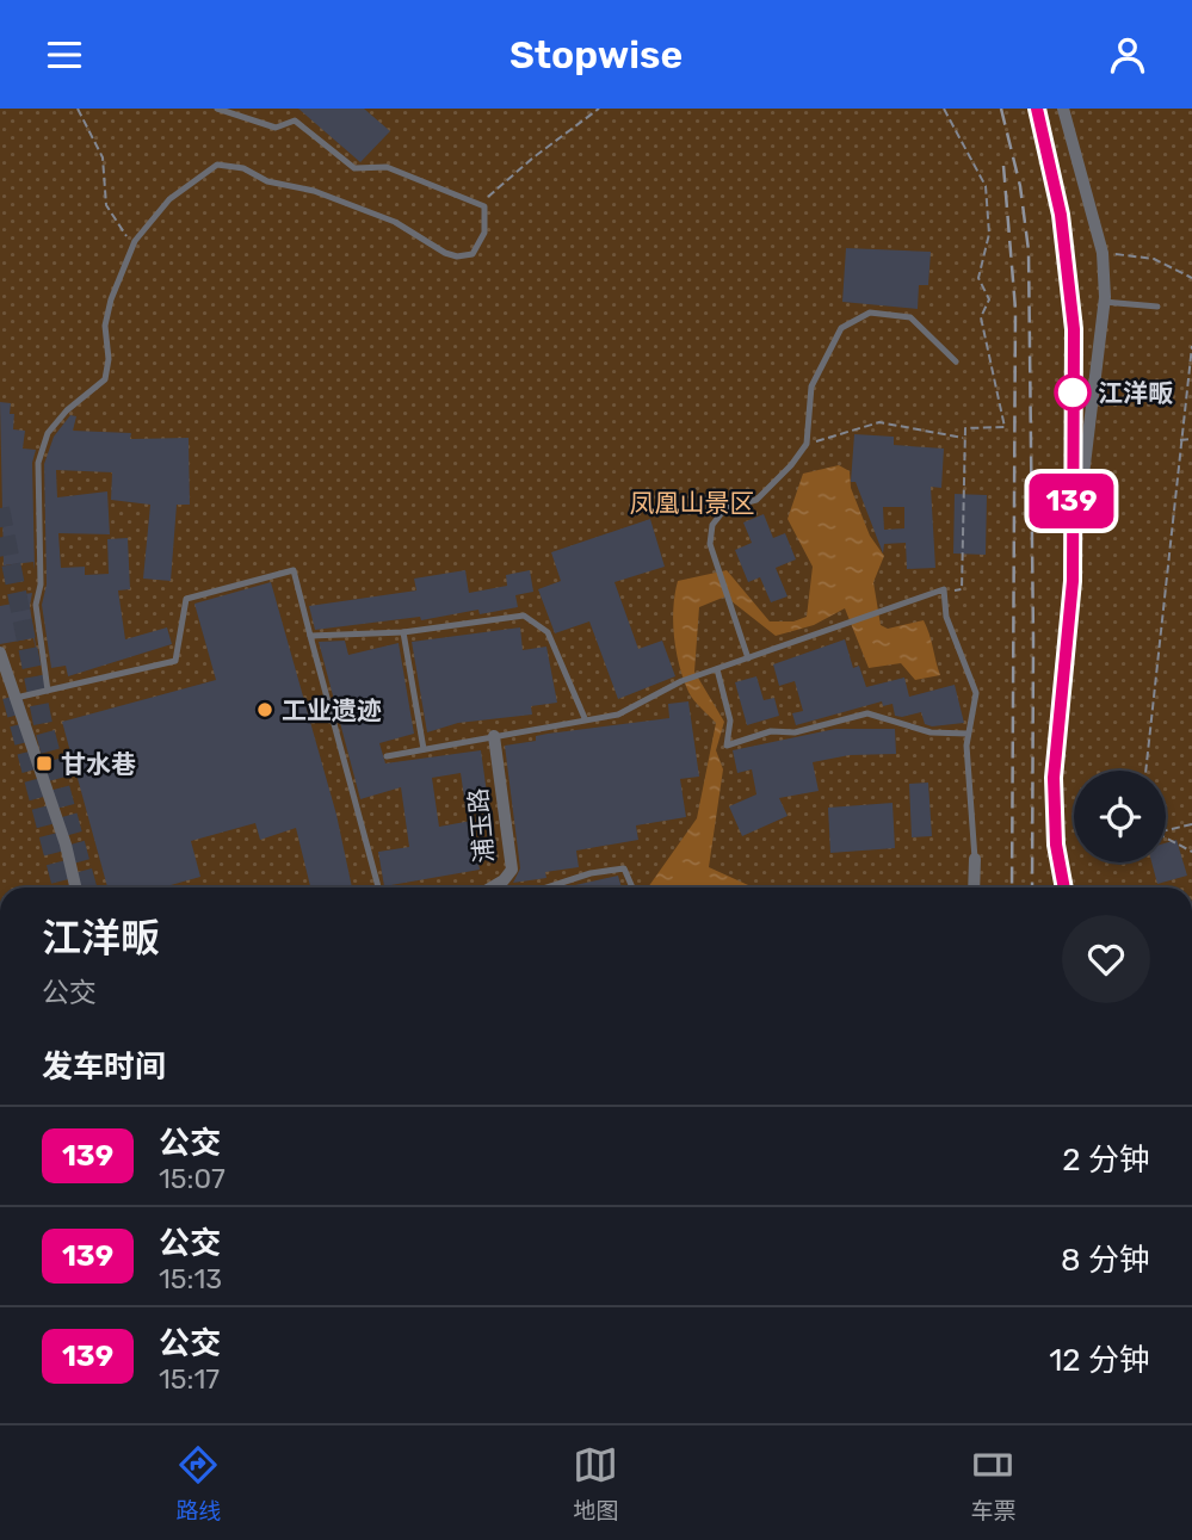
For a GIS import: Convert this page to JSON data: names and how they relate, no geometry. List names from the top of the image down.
{
  "streets": {
    "street": ["浦玉路"]
  },
  "parks": ["凤凰山景区"],
  "places": {
    "other": ["江洋畈", "工业遗迹"],
    "transit": ["甘水巷"]
  },
  "lines": ["bus line 139"],
  "page": {
    "header": "Stopwise",
    "on_map": "139",
    "heading": [
      ["江洋畈", "公交"],
      "发车时间"
    ],
    "list": [
      {
        "mark": "139",
        "name": "公交",
        "note": "15:07",
        "value": "2 分钟"
      },
      {
        "mark": "139",
        "name": "公交",
        "note": "15:13",
        "value": "8 分钟"
      },
      {
        "mark": "139",
        "name": "公交",
        "note": "15:17",
        "value": "12 分钟"
      }
    ],
    "tabs": ["路线", "地图", "车票"]
  }
}
